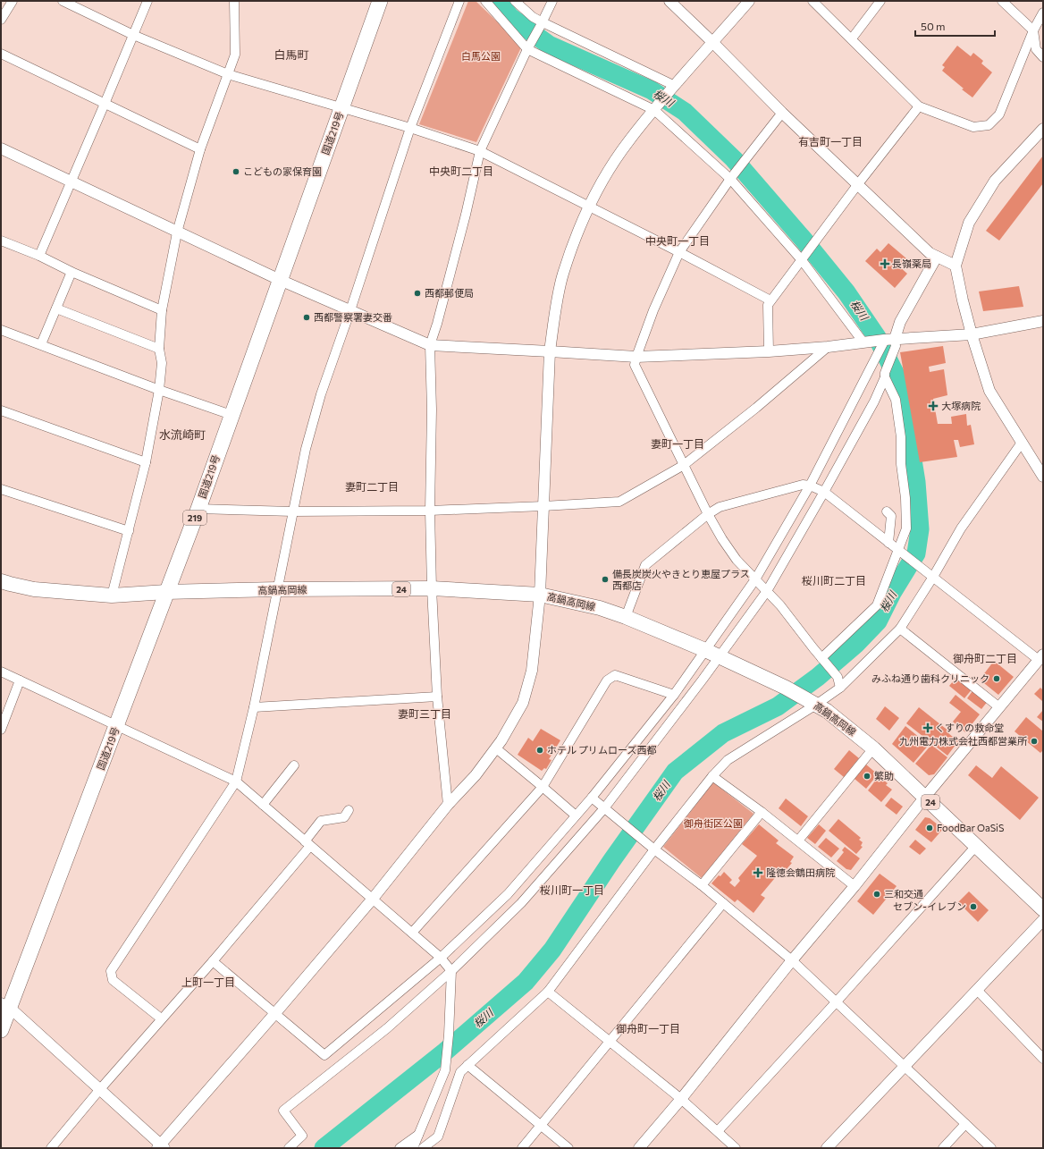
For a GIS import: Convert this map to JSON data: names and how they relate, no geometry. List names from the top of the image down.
{
  "streets": {
    "highway": ["国道219号", "219"],
    "main road": ["24", "高鍋高岡線"]
  },
  "crossings": [
    ["国道219号", "高鍋高岡線"]
  ],
  "districts": [
    "白馬町",
    "有吉町一丁目",
    "中央町二丁目",
    "中央町一丁目",
    "水流崎町",
    "妻町一丁目",
    "妻町二丁目",
    "桜川町二丁目",
    "御舟町二丁目",
    "妻町三丁目",
    "桜川町一丁目",
    "上町一丁目",
    "御舟町一丁目"
  ],
  "water": ["桜川"],
  "parks": ["白馬公園", "御舟街区公園"],
  "places": {
    "other": [
      "こどもの家保育園",
      "西都郵便局",
      "西都警察署妻交番",
      "備長炭炭火やきとり恵屋プラス 西都店",
      "みふね通り歯科クリニック",
      "九州電力株式会社西都営業所",
      "ホテル プリムローズ西都",
      "繁助",
      "FoodBar OaSiS",
      "三和交通",
      "セブン-イレブン"
    ],
    "health": [
      "長嶺薬局",
      "大塚病院",
      "くすりの救命堂",
      "隆徳会鶴田病院"
    ]
  },
  "scale_bar": "50 m"
}
